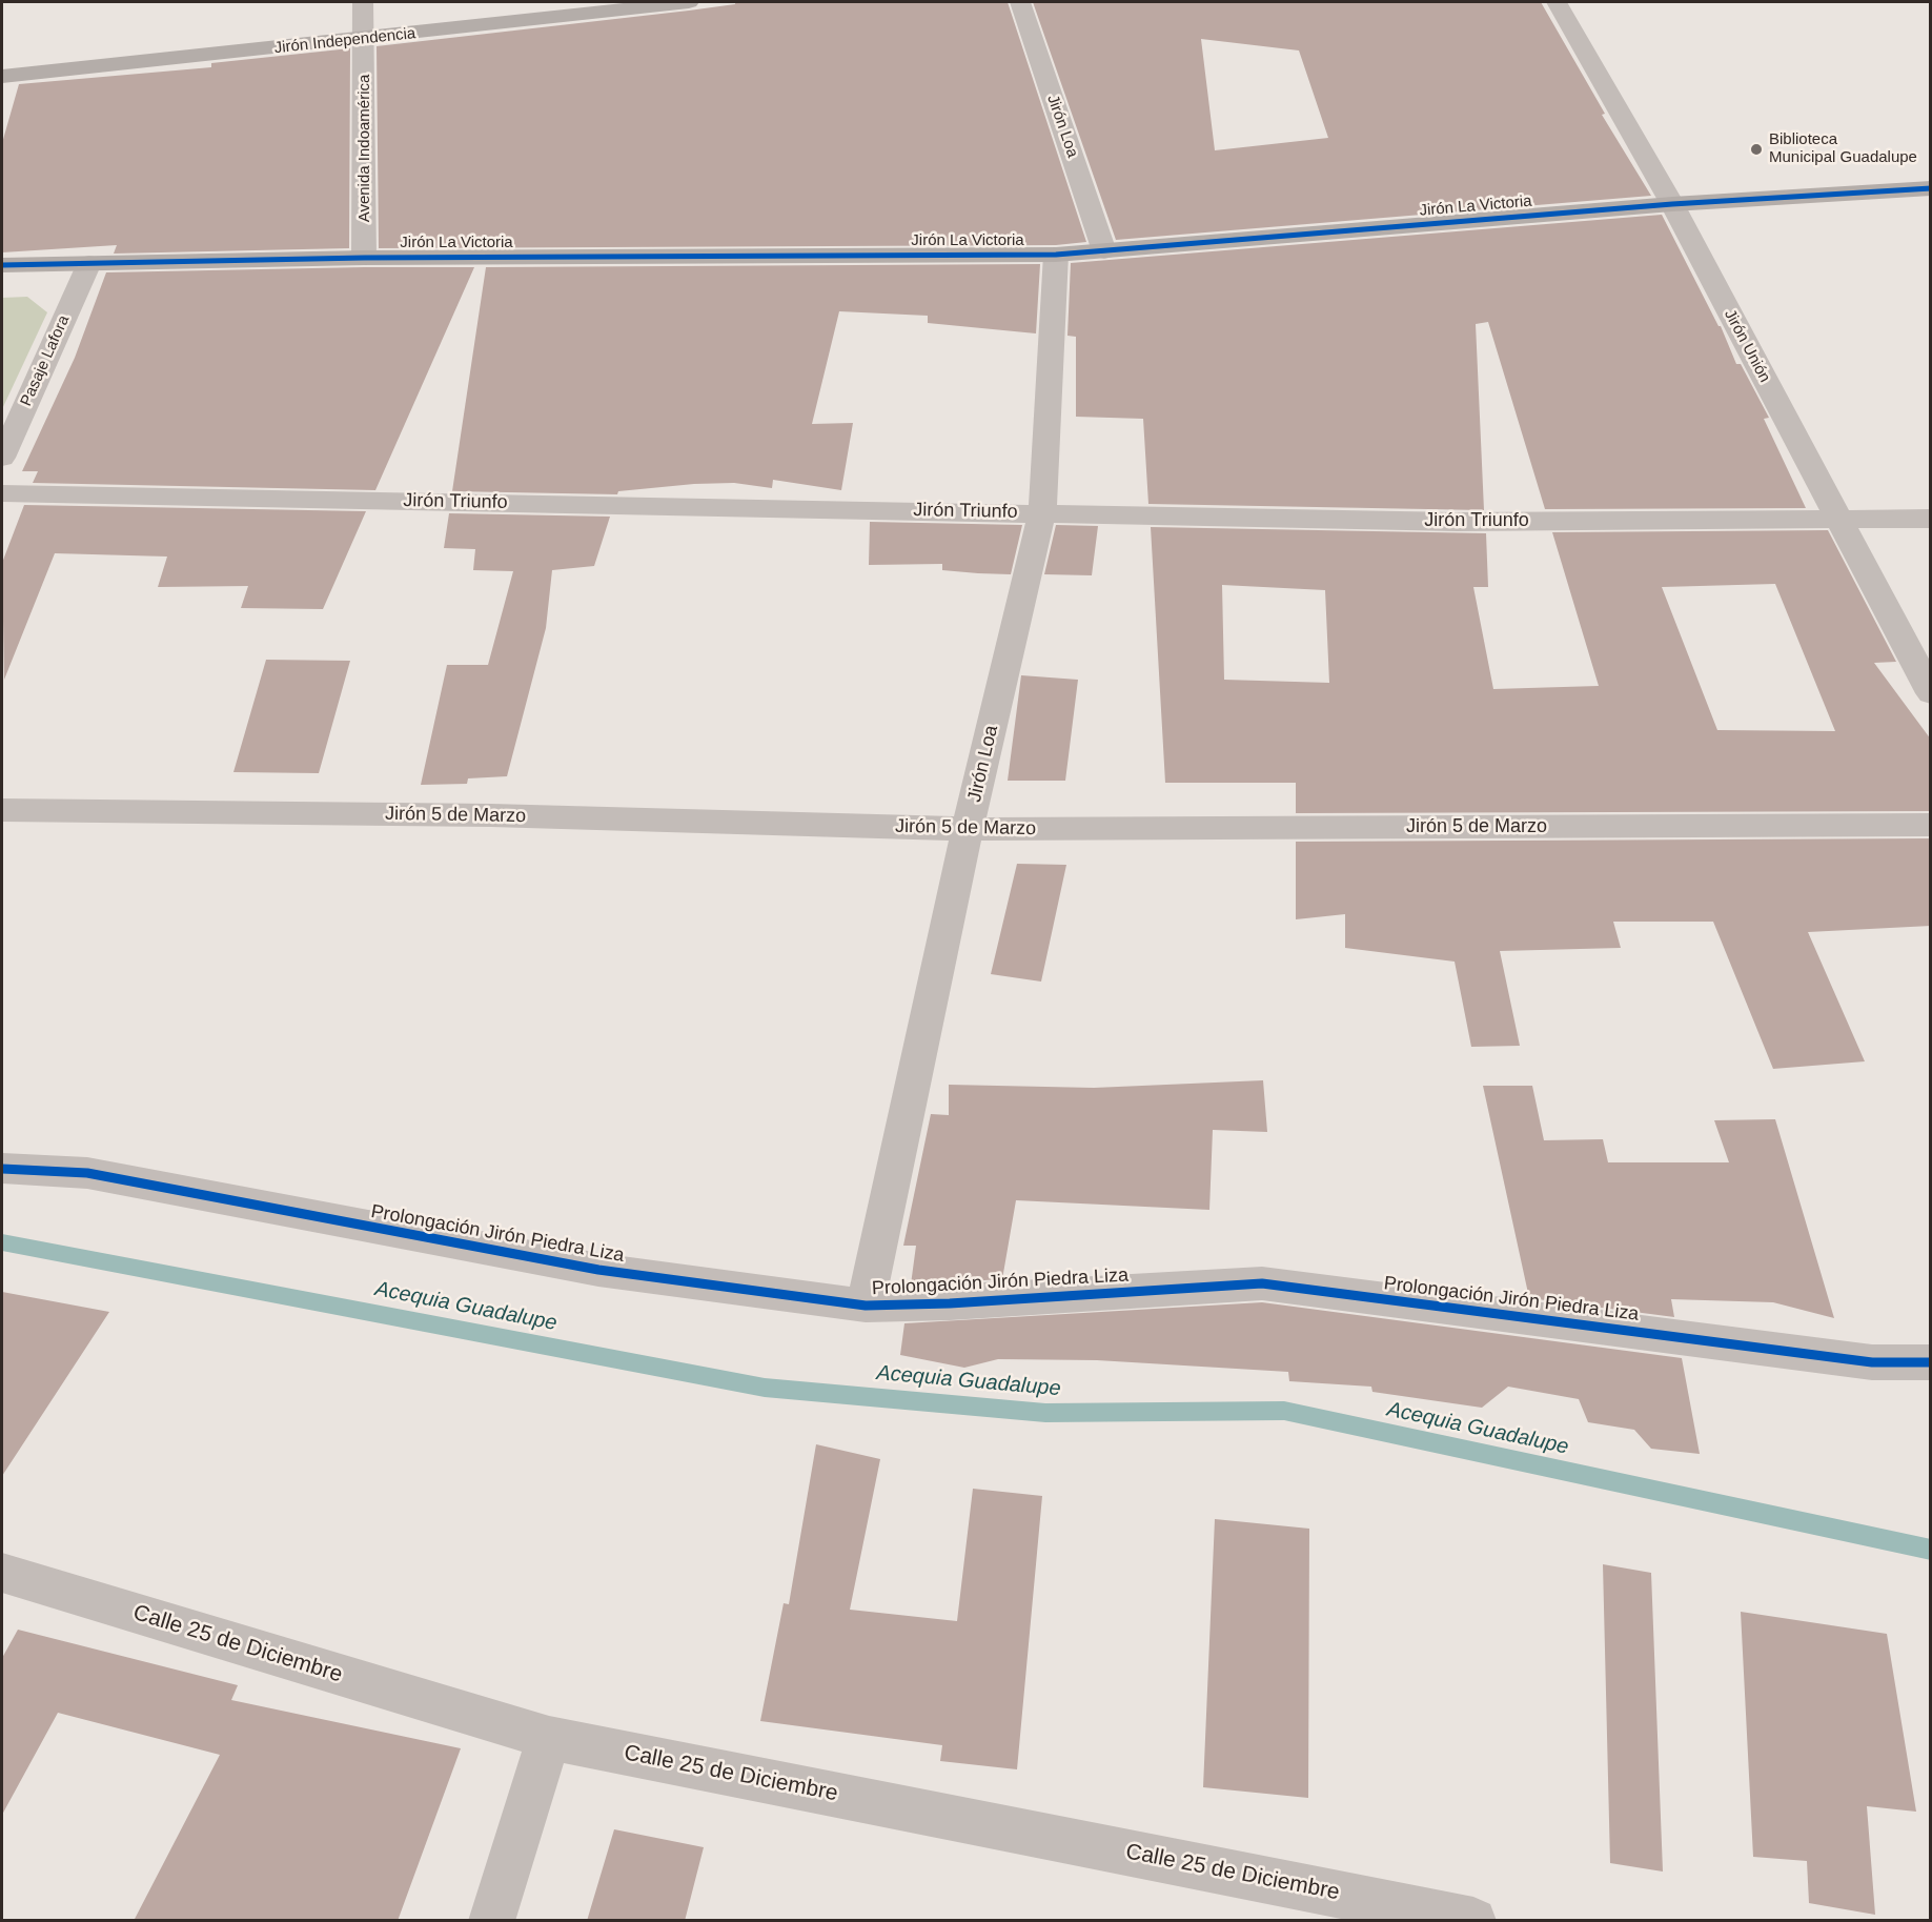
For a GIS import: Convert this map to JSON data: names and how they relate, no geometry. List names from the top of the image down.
{
  "streets": {
    "street": [
      "Jirón Independencia",
      "Jirón Loa",
      "Avenida Indoamérica",
      "Jirón La Victoria",
      "Jirón Unión",
      "Pasaje Lafora",
      "Jirón Triunfo",
      "Jirón 5 de Marzo",
      "Prolongación Jirón Piedra Liza",
      "Calle 25 de Diciembre"
    ]
  },
  "crossings": [
    ["Jirón Independencia", "Avenida Indoamérica"],
    ["Jirón Loa", "Jirón La Victoria"],
    ["Jirón Loa", "Jirón Triunfo"],
    ["Jirón Loa", "Jirón 5 de Marzo"],
    ["Jirón Loa", "Prolongación Jirón Piedra Liza"],
    ["Avenida Indoamérica", "Jirón La Victoria"],
    ["Jirón La Victoria", "Jirón Unión"],
    ["Jirón La Victoria", "Pasaje Lafora"],
    ["Jirón Unión", "Jirón Triunfo"]
  ],
  "water": ["Acequia Guadalupe"],
  "places": ["Biblioteca Municipal Guadalupe"]
}
